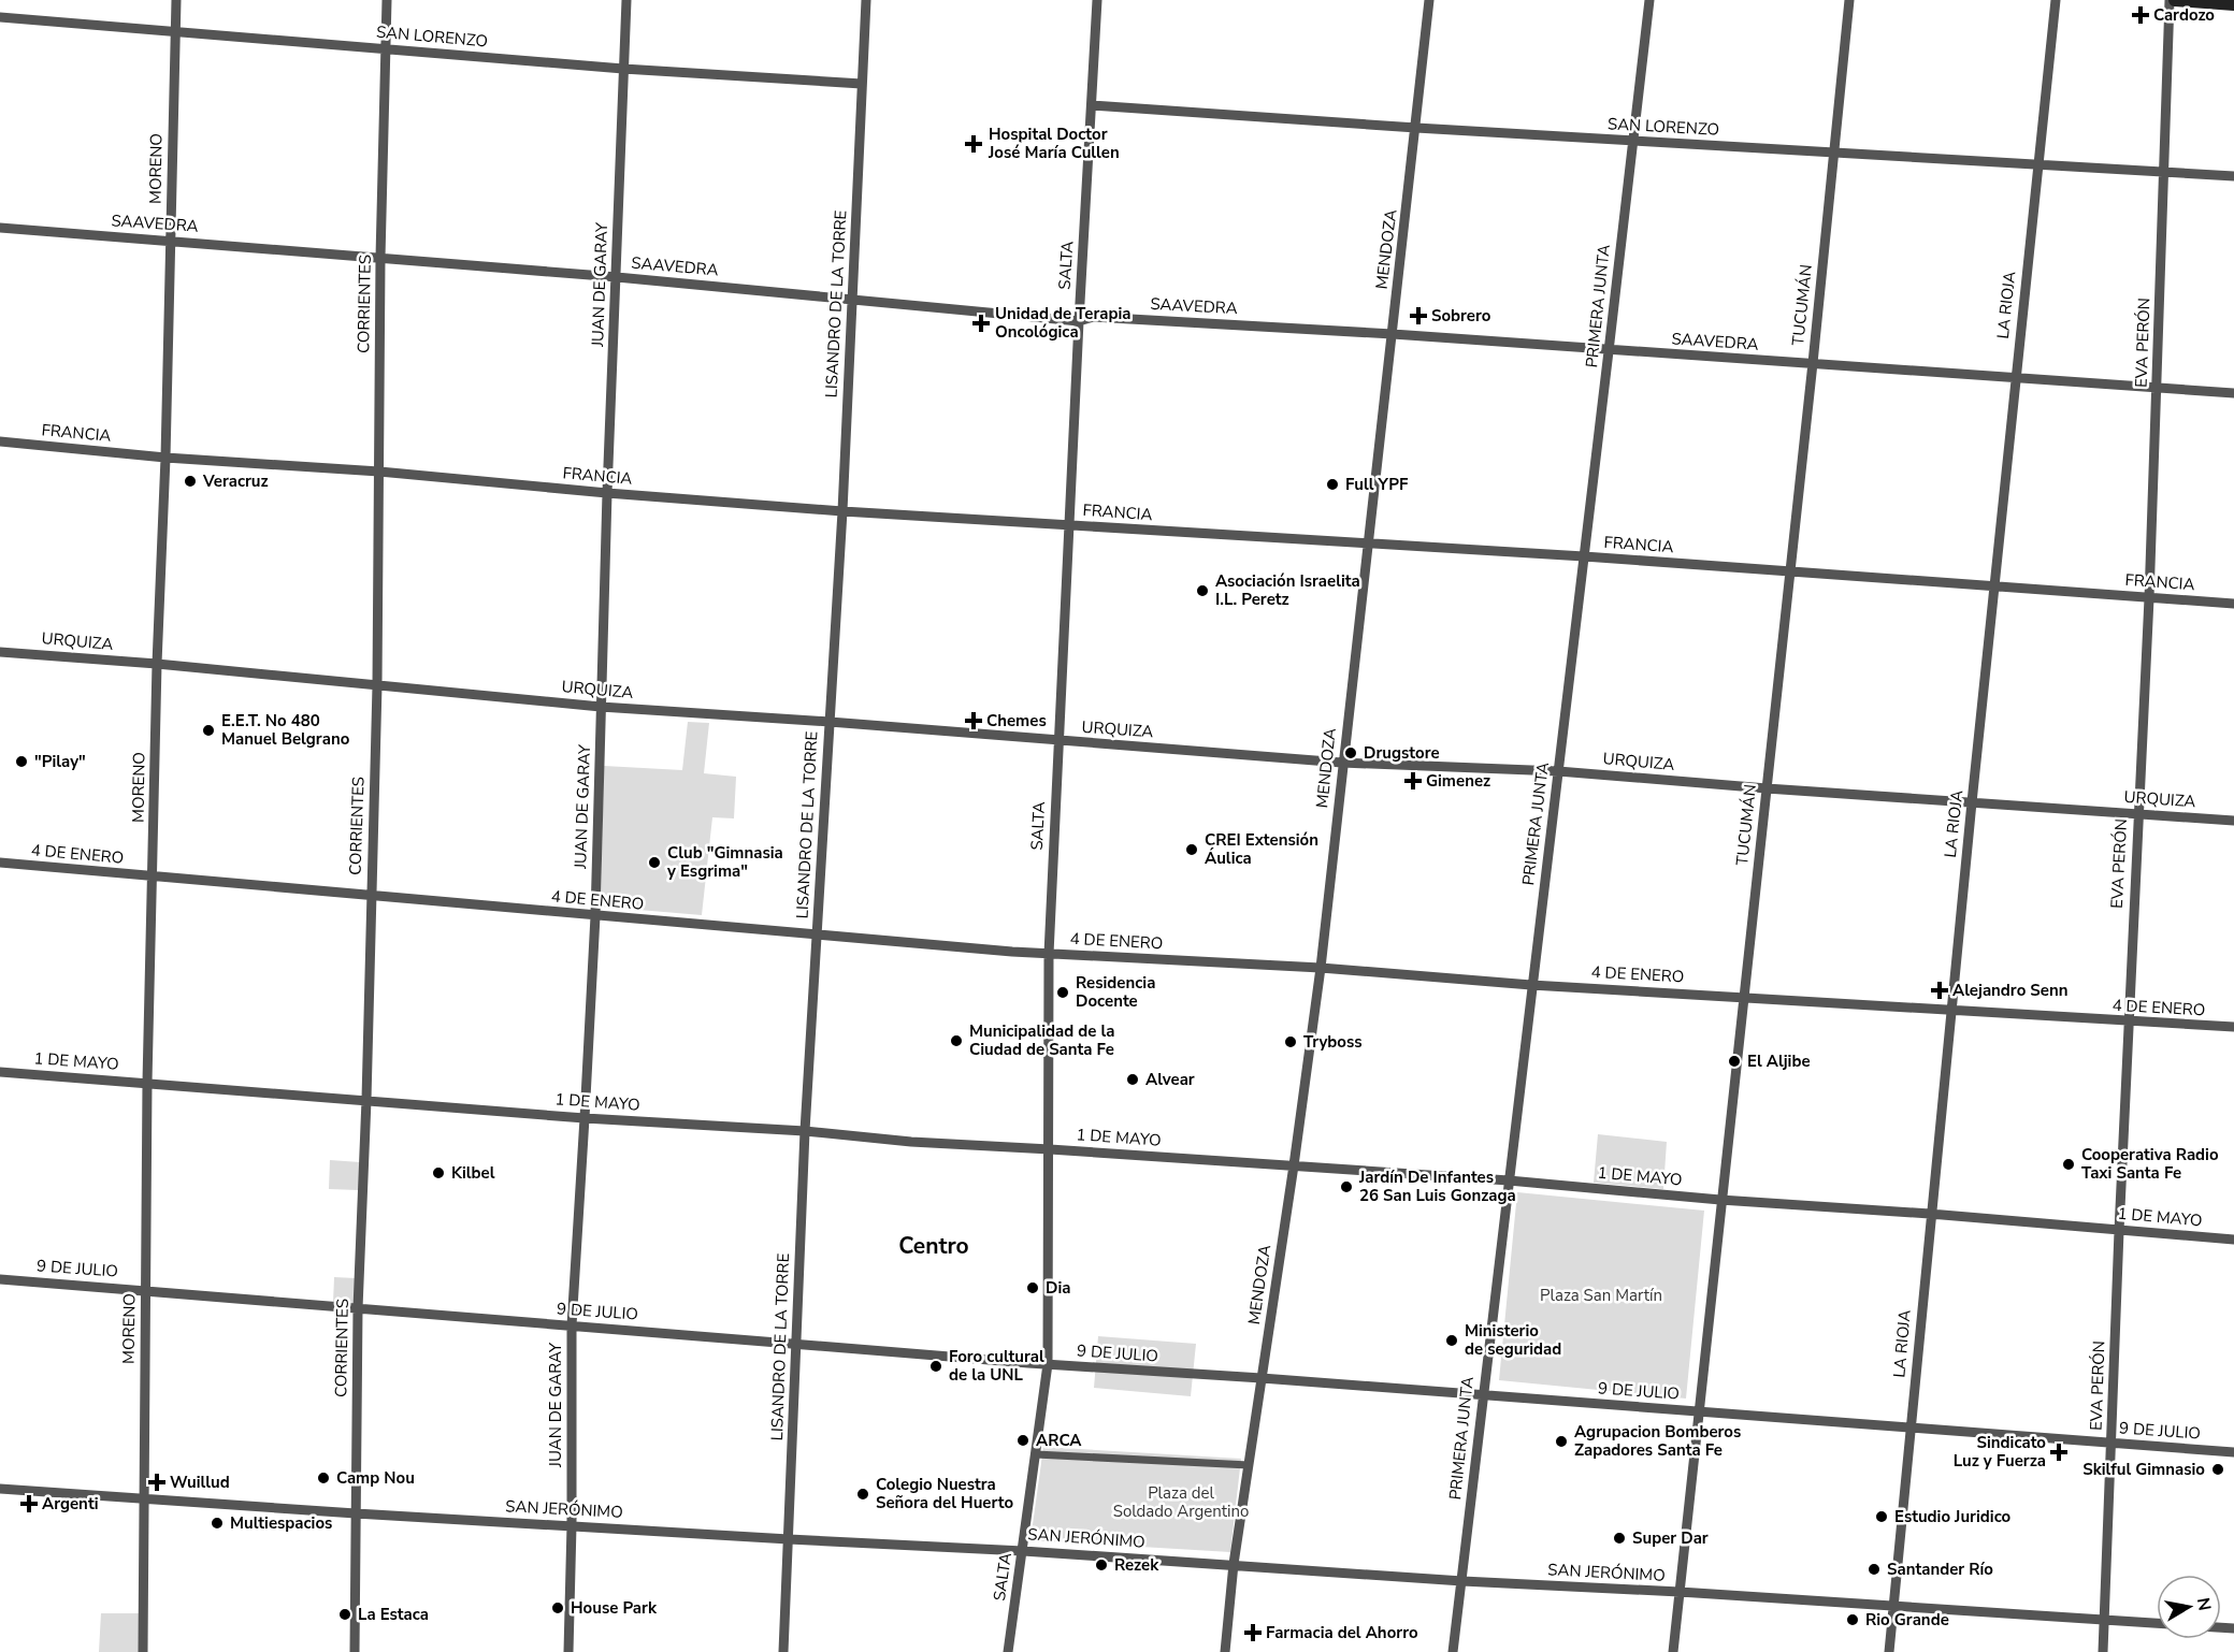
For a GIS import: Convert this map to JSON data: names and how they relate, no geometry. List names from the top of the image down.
{
  "streets": {
    "street": [
      "SAN LORENZO",
      "MORENO",
      "SAAVEDRA",
      "MENDOZA",
      "SALTA",
      "JUAN DE GARAY",
      "CORRIENTES",
      "LISANDRO DE LA TORRE",
      "TUCUMÁN",
      "LA RIOJA",
      "PRIMERA JUNTA",
      "EVA PERÓN",
      "FRANCIA",
      "URQUIZA",
      "4 DE ENERO",
      "1 DE MAYO",
      "9 DE JULIO",
      "SAN JERÓNIMO"
    ]
  },
  "crossings": [
    ["SAN LORENZO", "MORENO"],
    ["SAN LORENZO", "MENDOZA"],
    ["SAN LORENZO", "SALTA"],
    ["SAN LORENZO", "JUAN DE GARAY"],
    ["SAN LORENZO", "CORRIENTES"],
    ["SAN LORENZO", "LISANDRO DE LA TORRE"],
    ["SAN LORENZO", "TUCUMÁN"],
    ["SAN LORENZO", "LA RIOJA"],
    ["SAN LORENZO", "PRIMERA JUNTA"],
    ["SAN LORENZO", "EVA PERÓN"],
    ["MORENO", "SAAVEDRA"],
    ["MORENO", "FRANCIA"],
    ["MORENO", "URQUIZA"],
    ["MORENO", "4 DE ENERO"],
    ["MORENO", "1 DE MAYO"],
    ["MORENO", "9 DE JULIO"],
    ["MORENO", "SAN JERÓNIMO"],
    ["SAAVEDRA", "MENDOZA"],
    ["SAAVEDRA", "SALTA"],
    ["SAAVEDRA", "JUAN DE GARAY"],
    ["SAAVEDRA", "CORRIENTES"],
    ["SAAVEDRA", "LISANDRO DE LA TORRE"],
    ["SAAVEDRA", "TUCUMÁN"],
    ["SAAVEDRA", "LA RIOJA"],
    ["SAAVEDRA", "PRIMERA JUNTA"],
    ["SAAVEDRA", "EVA PERÓN"],
    ["MENDOZA", "FRANCIA"],
    ["MENDOZA", "URQUIZA"],
    ["MENDOZA", "4 DE ENERO"],
    ["MENDOZA", "1 DE MAYO"],
    ["MENDOZA", "9 DE JULIO"],
    ["MENDOZA", "SAN JERÓNIMO"],
    ["SALTA", "FRANCIA"],
    ["SALTA", "URQUIZA"],
    ["SALTA", "4 DE ENERO"],
    ["SALTA", "1 DE MAYO"],
    ["SALTA", "9 DE JULIO"],
    ["SALTA", "SAN JERÓNIMO"],
    ["JUAN DE GARAY", "FRANCIA"],
    ["JUAN DE GARAY", "URQUIZA"],
    ["JUAN DE GARAY", "4 DE ENERO"],
    ["JUAN DE GARAY", "1 DE MAYO"],
    ["JUAN DE GARAY", "9 DE JULIO"],
    ["JUAN DE GARAY", "SAN JERÓNIMO"],
    ["CORRIENTES", "FRANCIA"],
    ["CORRIENTES", "URQUIZA"],
    ["CORRIENTES", "4 DE ENERO"],
    ["CORRIENTES", "1 DE MAYO"],
    ["CORRIENTES", "9 DE JULIO"],
    ["CORRIENTES", "SAN JERÓNIMO"],
    ["LISANDRO DE LA TORRE", "FRANCIA"],
    ["LISANDRO DE LA TORRE", "URQUIZA"],
    ["LISANDRO DE LA TORRE", "4 DE ENERO"],
    ["LISANDRO DE LA TORRE", "1 DE MAYO"],
    ["LISANDRO DE LA TORRE", "9 DE JULIO"],
    ["LISANDRO DE LA TORRE", "SAN JERÓNIMO"],
    ["TUCUMÁN", "FRANCIA"],
    ["TUCUMÁN", "URQUIZA"],
    ["TUCUMÁN", "4 DE ENERO"],
    ["TUCUMÁN", "1 DE MAYO"],
    ["TUCUMÁN", "9 DE JULIO"],
    ["TUCUMÁN", "SAN JERÓNIMO"],
    ["LA RIOJA", "FRANCIA"],
    ["LA RIOJA", "URQUIZA"],
    ["LA RIOJA", "4 DE ENERO"],
    ["LA RIOJA", "1 DE MAYO"],
    ["LA RIOJA", "9 DE JULIO"],
    ["LA RIOJA", "SAN JERÓNIMO"],
    ["PRIMERA JUNTA", "FRANCIA"],
    ["PRIMERA JUNTA", "URQUIZA"],
    ["PRIMERA JUNTA", "4 DE ENERO"],
    ["PRIMERA JUNTA", "1 DE MAYO"],
    ["PRIMERA JUNTA", "9 DE JULIO"],
    ["PRIMERA JUNTA", "SAN JERÓNIMO"],
    ["EVA PERÓN", "FRANCIA"],
    ["EVA PERÓN", "URQUIZA"],
    ["EVA PERÓN", "4 DE ENERO"],
    ["EVA PERÓN", "1 DE MAYO"],
    ["EVA PERÓN", "9 DE JULIO"],
    ["EVA PERÓN", "SAN JERÓNIMO"]
  ],
  "districts": ["Centro"],
  "parks": ["Plaza San Martín", "Plaza del Soldado Argentino"],
  "places": {
    "health": [
      "Cardozo",
      "Hospital Doctor José María Cullen",
      "Sobrero",
      "Unidad de Terapia Oncológica",
      "Chemes",
      "Gimenez",
      "Alejandro Senn",
      "Sindicato Luz y Fuerza",
      "Wuillud",
      "Argenti",
      "Farmacia del Ahorro"
    ],
    "other": [
      "Veracruz",
      "Full YPF",
      "Asociación Israelita I.L. Peretz",
      "E.E.T. No 480 Manuel Belgrano",
      "Drugstore",
      "\"Pilay\"",
      "CREI Extensión Áulica",
      "Club \"Gimnasia y Esgrima\"",
      "Residencia Docente",
      "Municipalidad de la Ciudad de Santa Fe",
      "Tryboss",
      "El Aljibe",
      "Alvear",
      "Cooperativa Radio Taxi Santa Fe",
      "Kilbel",
      "Jardín De Infantes 26 San Luis Gonzaga",
      "Dia",
      "Ministerio de seguridad",
      "Foro cultural de la UNL",
      "ARCA",
      "Agrupacion Bomberos Zapadores Santa Fe",
      "Skilful Gimnasio",
      "Camp Nou",
      "Colegio Nuestra Señora del Huerto",
      "Estudio Juridico",
      "Multiespacios",
      "Super Dar",
      "Rezek",
      "Santander Río",
      "House Park",
      "La Estaca",
      "Rio Grande"
    ]
  },
  "north": "right"
}
